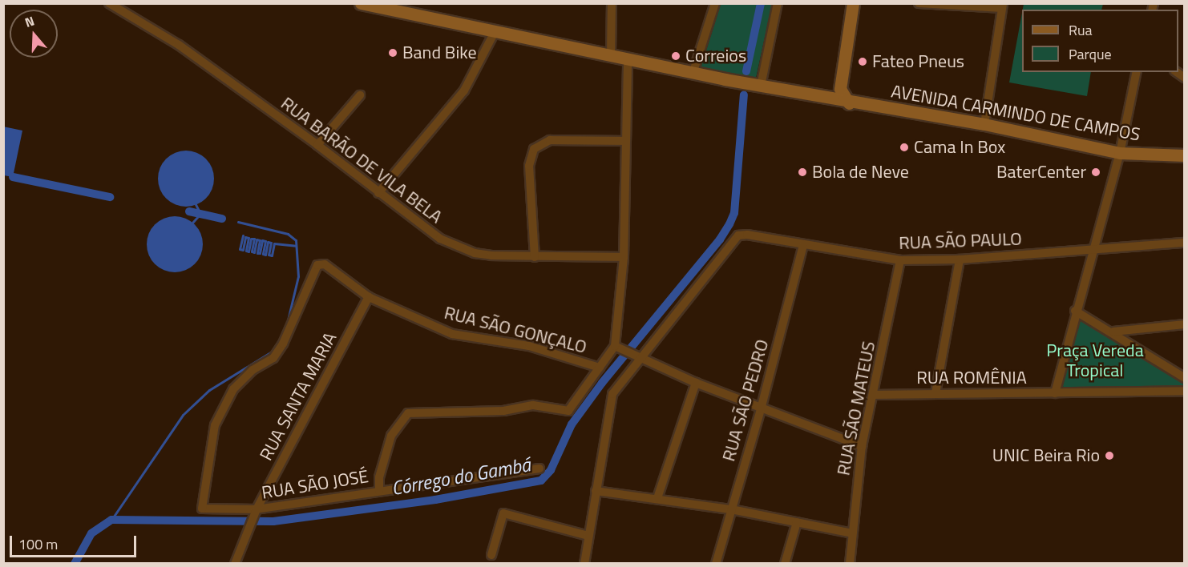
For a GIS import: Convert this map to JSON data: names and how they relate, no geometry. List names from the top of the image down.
{
  "streets": {
    "main road": ["AVENIDA CARMINDO DE CAMPOS"],
    "street": [
      "RUA BARÃO DE VILA BELA",
      "RUA SÃO PAULO",
      "RUA SÃO GONÇALO",
      "RUA ROMÊNIA",
      "RUA SANTA MARIA",
      "RUA SÃO PEDRO",
      "RUA SÃO MATEUS",
      "RUA SÃO JOSÉ"
    ]
  },
  "crossings": [
    ["RUA SÃO PAULO", "RUA SÃO PEDRO"],
    ["RUA SÃO PAULO", "RUA SÃO MATEUS"],
    ["RUA SÃO GONÇALO", "RUA SANTA MARIA"],
    ["RUA SÃO GONÇALO", "RUA SÃO JOSÉ"],
    ["RUA ROMÊNIA", "RUA SÃO MATEUS"],
    ["RUA SANTA MARIA", "RUA SÃO JOSÉ"]
  ],
  "water": ["Córrego do Gambá"],
  "parks": ["Praça Vereda Tropical"],
  "places": [
    "Band Bike",
    "Correios",
    "Fateo Pneus",
    "Cama In Box",
    "Bola de Neve",
    "BaterCenter",
    "UNIC Beira Rio"
  ],
  "legend": ["Rua", "Parque"],
  "scale_bar": "100 m",
  "north": "top"
}
